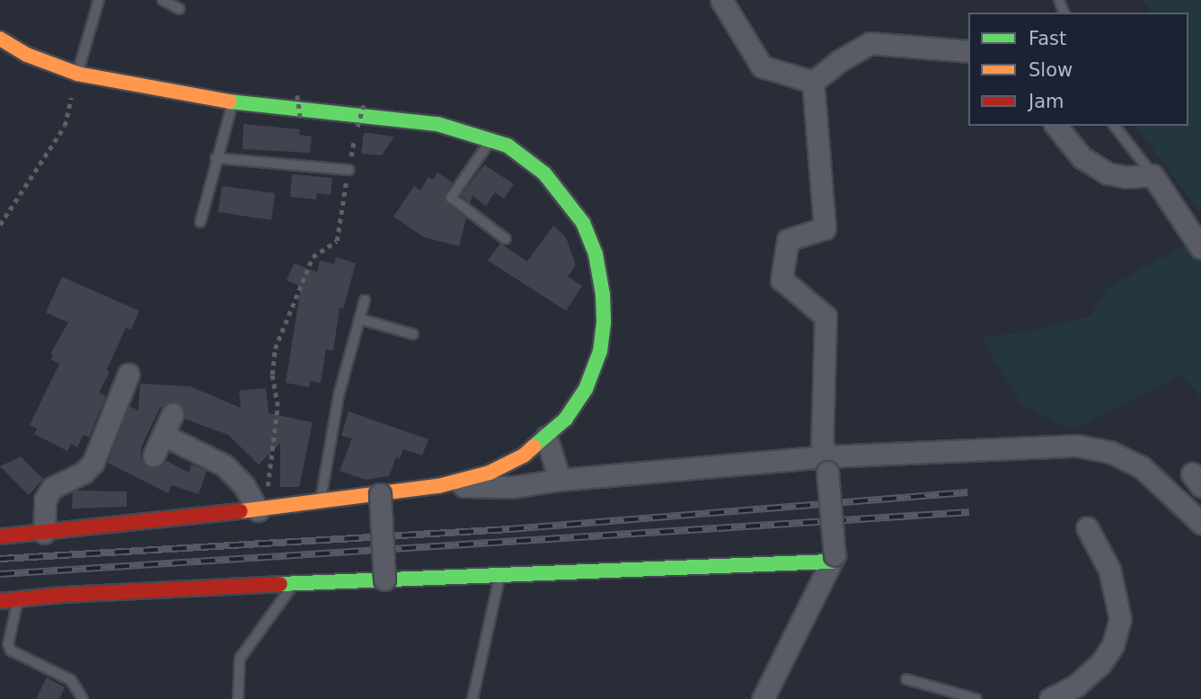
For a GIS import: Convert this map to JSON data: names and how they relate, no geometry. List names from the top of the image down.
{
  "legend": ["Fast", "Slow", "Jam"]
}
